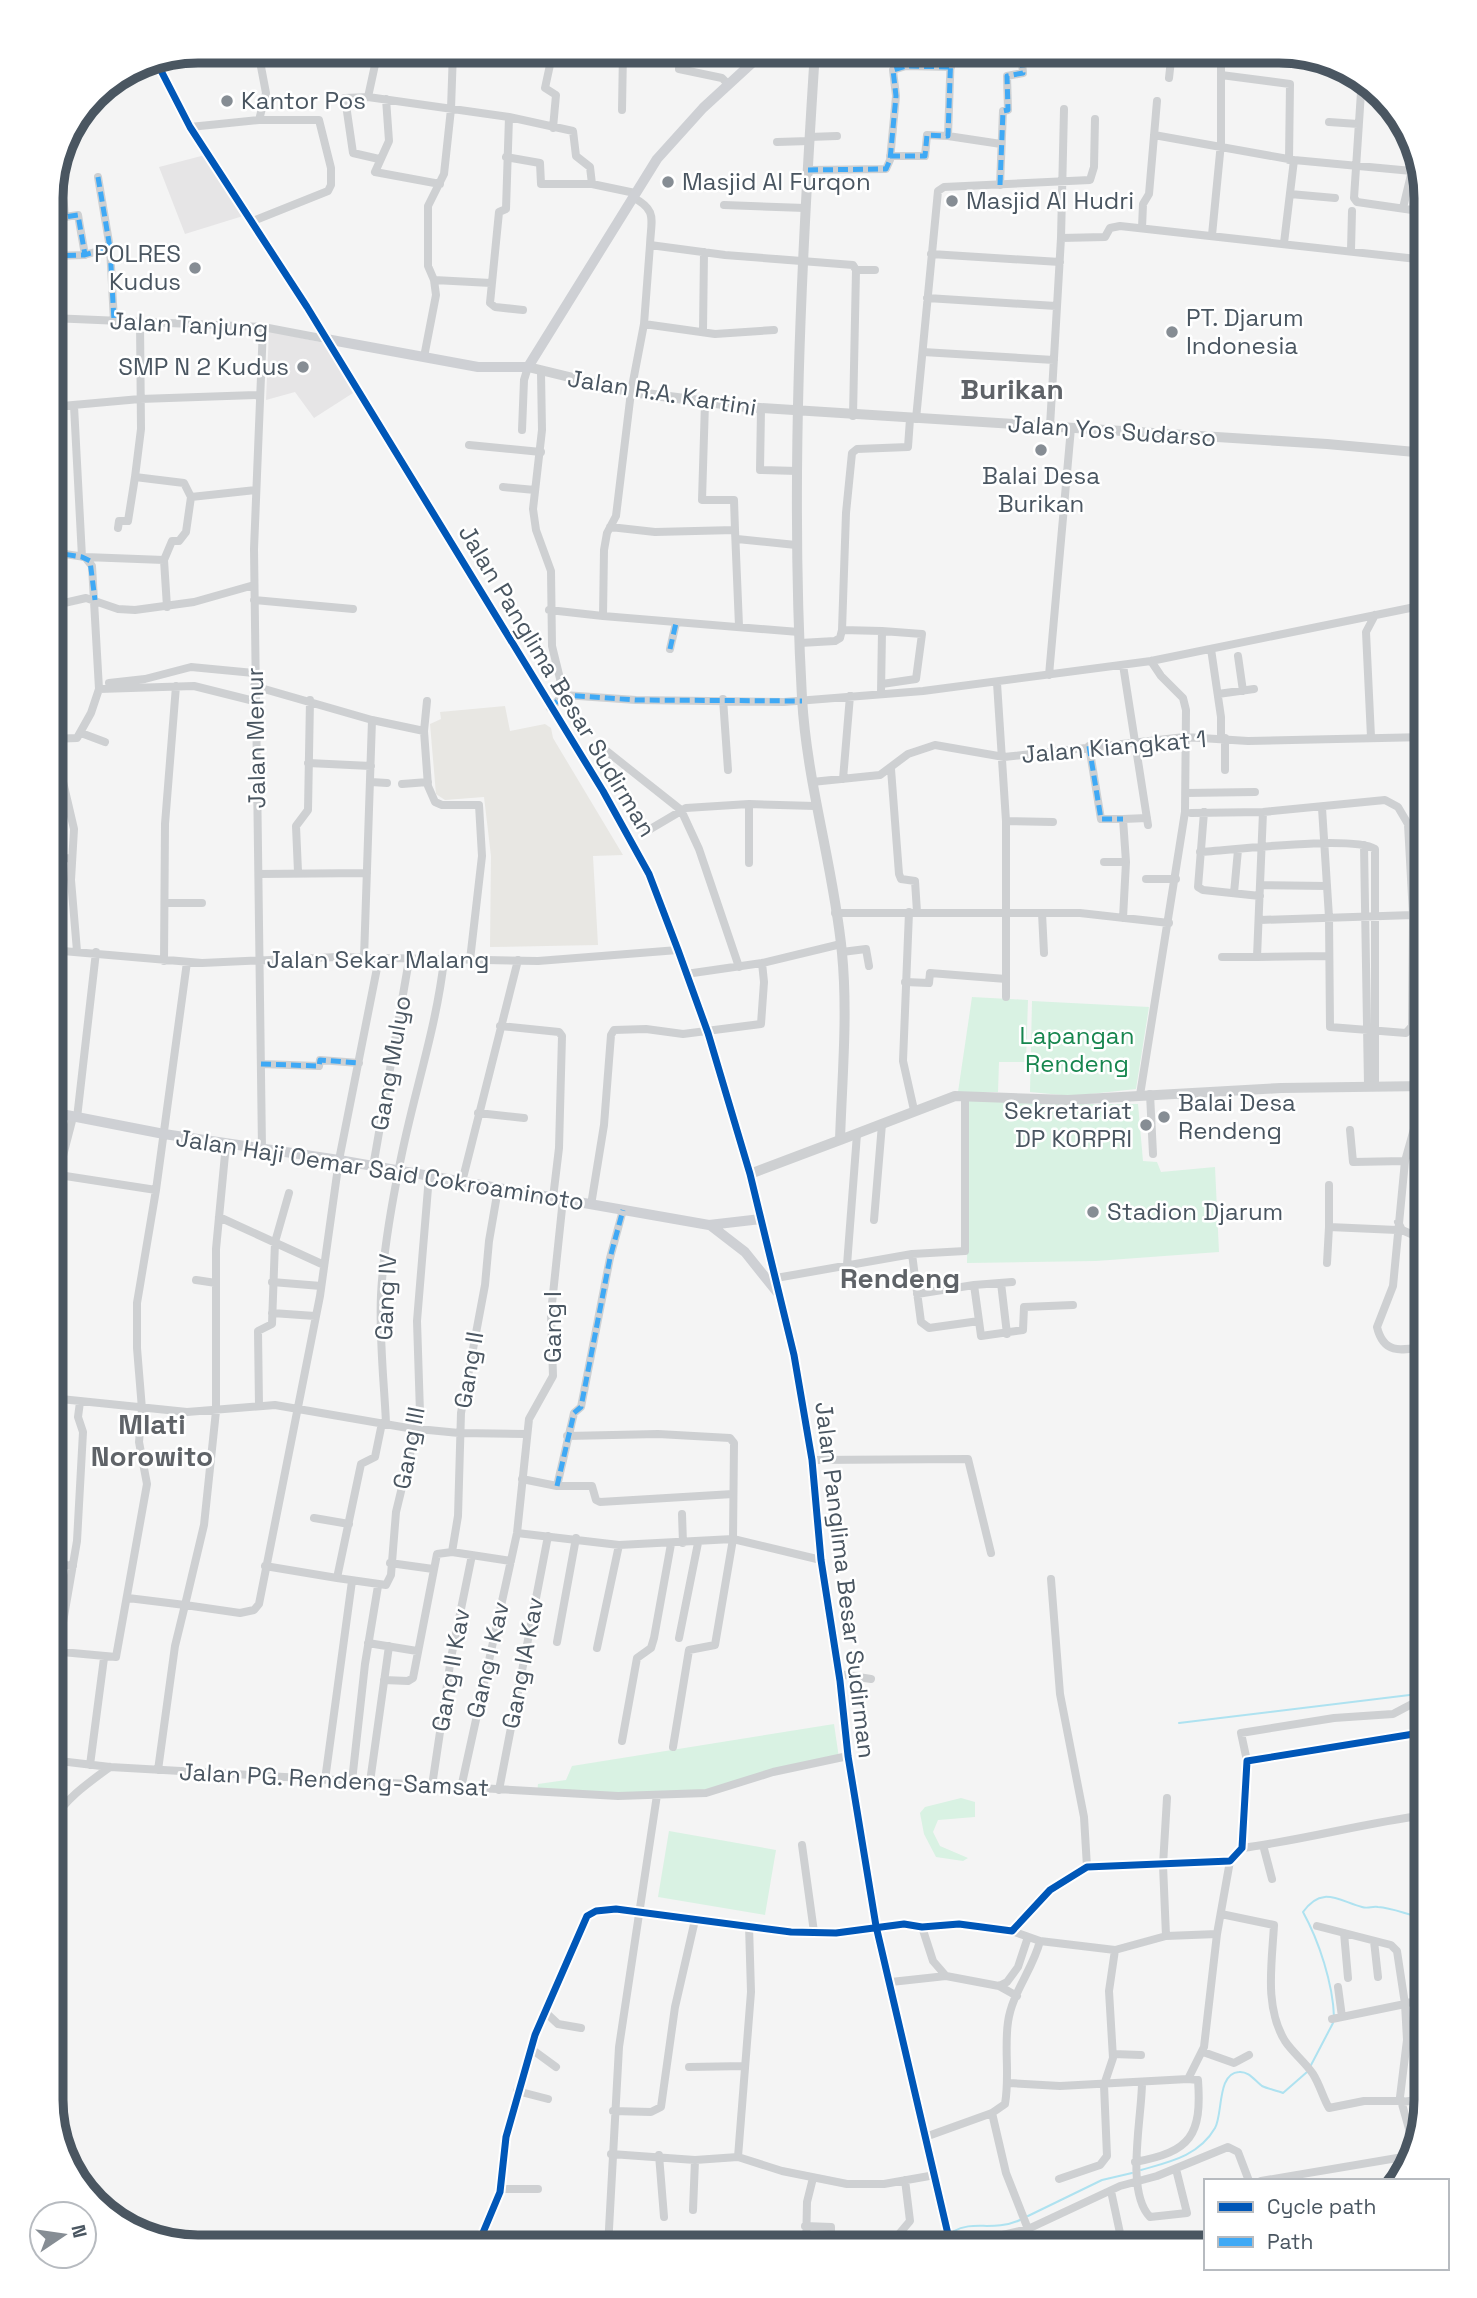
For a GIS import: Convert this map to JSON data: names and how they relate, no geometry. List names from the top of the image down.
{
  "streets": {
    "main road": ["Jalan Panglima Besar Sudirman", "Jalan Haji Oemar Said Cokroaminoto"],
    "street": [
      "Jalan Tanjung",
      "Jalan R.A. Kartini",
      "Jalan Yos Sudarso",
      "Jalan Menur",
      "Jalan Kiangkat 1",
      "Jalan Sekar Malang",
      "Gang Mulyo",
      "Gang IV",
      "Gang I",
      "Gang II",
      "Gang III",
      "Gang I Kav",
      "Gang IA Kav",
      "Gang II Kav",
      "Jalan PG. Rendeng-Samsat"
    ]
  },
  "crossings": [
    ["Jalan Tanjung", "Jalan Panglima Besar Sudirman"],
    ["Jalan Tanjung", "Jalan Menur"],
    ["Jalan R.A. Kartini", "Jalan Yos Sudarso"],
    ["Jalan Panglima Besar Sudirman", "Jalan Sekar Malang"],
    ["Jalan Panglima Besar Sudirman", "Jalan PG. Rendeng-Samsat"],
    ["Jalan Menur", "Jalan Sekar Malang"],
    ["Jalan Menur", "Jalan Haji Oemar Said Cokroaminoto"],
    ["Jalan Sekar Malang", "Gang Mulyo"],
    ["Jalan Sekar Malang", "Gang IV"],
    ["Gang Mulyo", "Jalan Haji Oemar Said Cokroaminoto"],
    ["Jalan Haji Oemar Said Cokroaminoto", "Gang IV"],
    ["Jalan Haji Oemar Said Cokroaminoto", "Gang I"],
    ["Jalan Haji Oemar Said Cokroaminoto", "Gang II"],
    ["Jalan Haji Oemar Said Cokroaminoto", "Gang III"],
    ["Gang I", "Gang I Kav"],
    ["Gang I Kav", "Jalan PG. Rendeng-Samsat"],
    ["Gang IA Kav", "Jalan PG. Rendeng-Samsat"],
    ["Gang II Kav", "Jalan PG. Rendeng-Samsat"]
  ],
  "districts": ["Burikan", "Rendeng", "Mlati Norowito"],
  "parks": ["Lapangan Rendeng"],
  "places": [
    "Kantor Pos",
    "Masjid Al Furqon",
    "Masjid Al Hudri",
    "POLRES Kudus",
    "PT. Djarum Indonesia",
    "SMP N 2 Kudus",
    "Balai Desa Burikan",
    "Balai Desa Rendeng",
    "Sekretariat DP KORPRI",
    "Stadion Djarum"
  ],
  "legend": ["Cycle path", "Path"],
  "north": "right"
}
